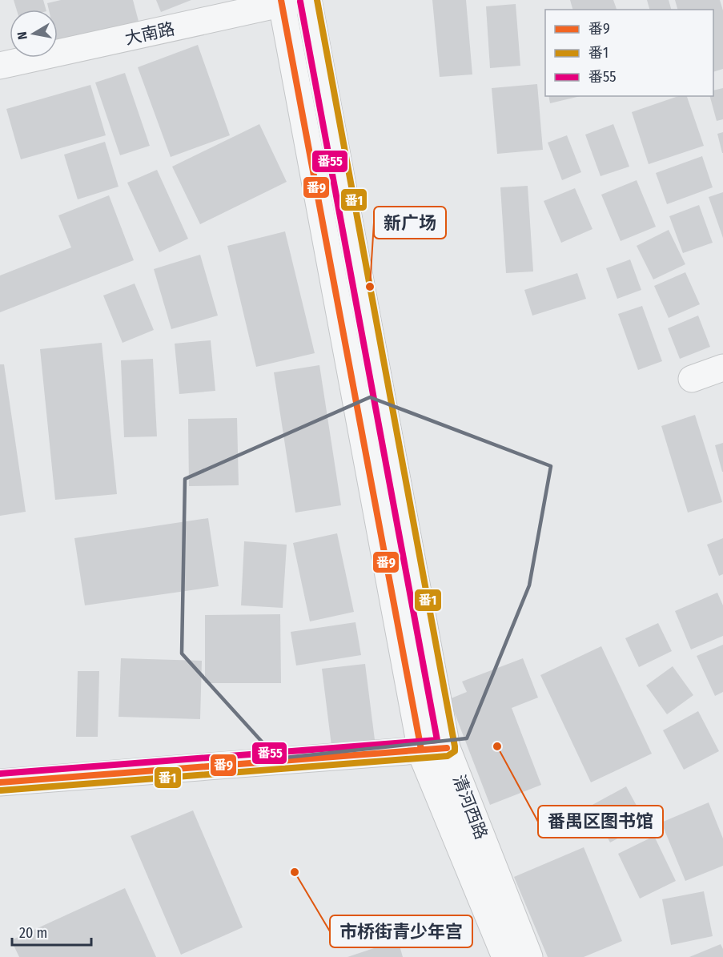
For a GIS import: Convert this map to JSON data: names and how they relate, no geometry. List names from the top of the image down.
{
  "streets": {
    "street": ["大南路", "清河西路"]
  },
  "crossings": [
    ["大南路", "清河西路"]
  ],
  "places": ["新广场", "番禺区图书馆", "市桥街青少年宫"],
  "lines": ["transit line 番9", "transit line 番1", "transit line 番55"],
  "legend": ["番9", "番1", "番55"],
  "scale_bar": "20 m",
  "north": "left"
}
